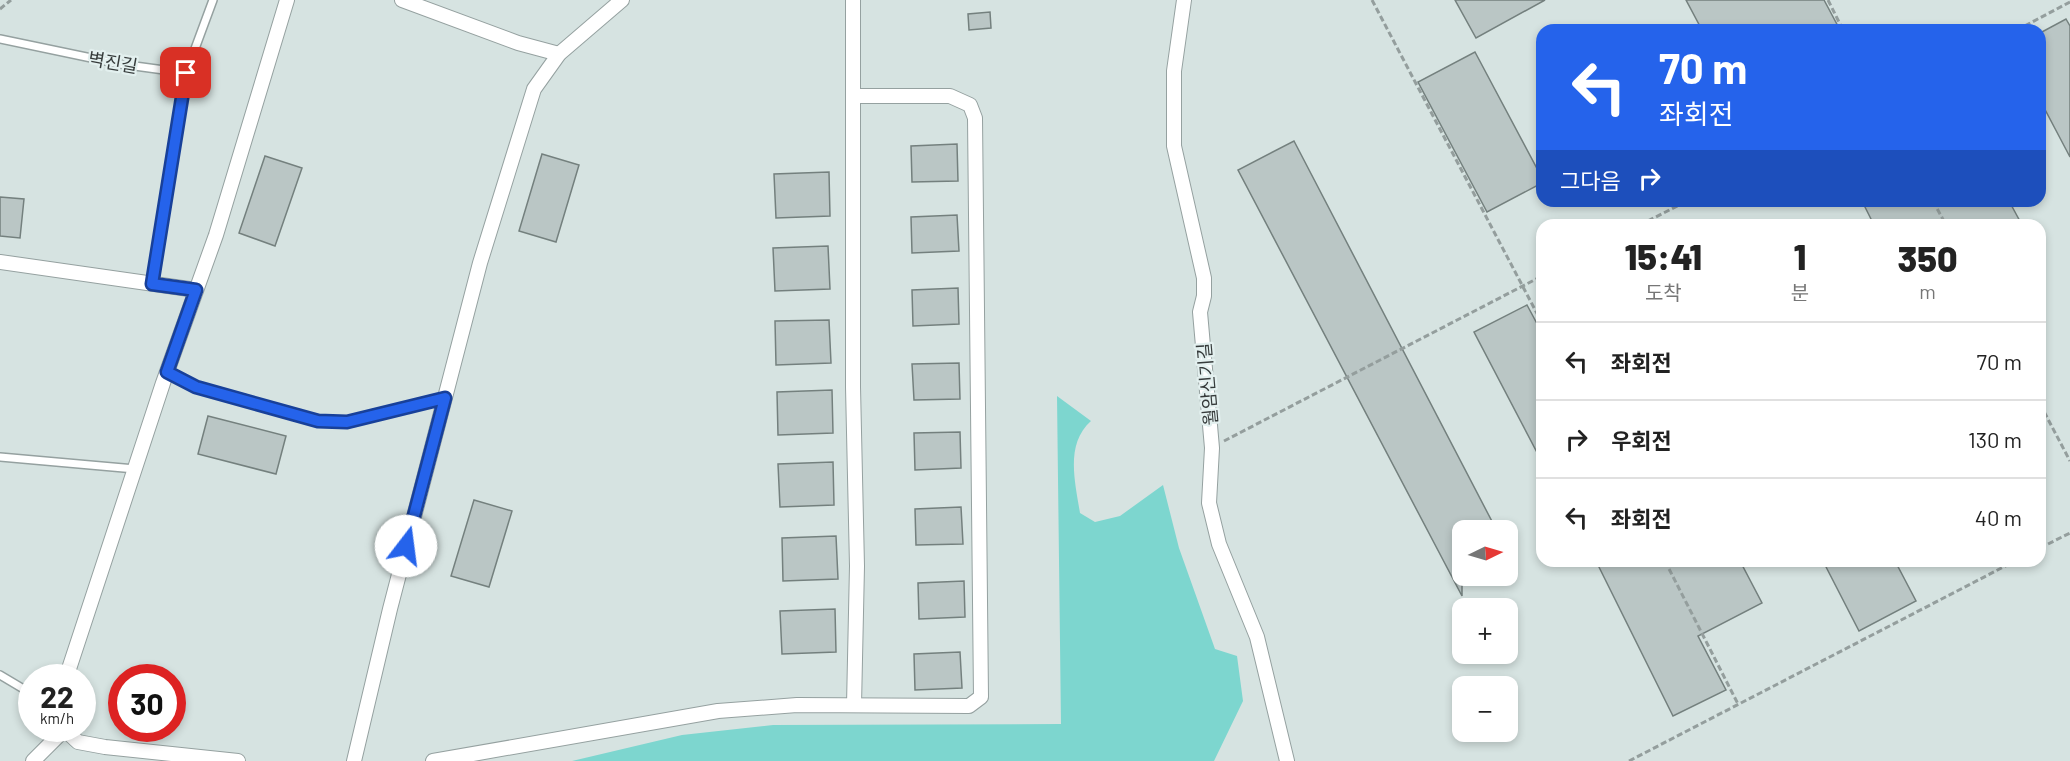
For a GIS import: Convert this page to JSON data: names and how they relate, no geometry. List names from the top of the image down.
{
  "streets": {
    "street": ["월암신기길"],
    "lane": ["벽진길"]
  },
  "north": "right",
  "page": {
    "turn": ["70 m", "좌회전"],
    "then": "그다음",
    "eta": [
      "15:41",
      "도착",
      "1",
      "분",
      "350",
      "m"
    ],
    "list": [
      {
        "name": "좌회전",
        "value": "70 m"
      },
      {
        "name": "우회전",
        "value": "130 m"
      },
      {
        "name": "좌회전",
        "value": "40 m"
      }
    ],
    "map_buttons": ["+", "−"],
    "speed": "22 km/h",
    "limit": "30"
  }
}
